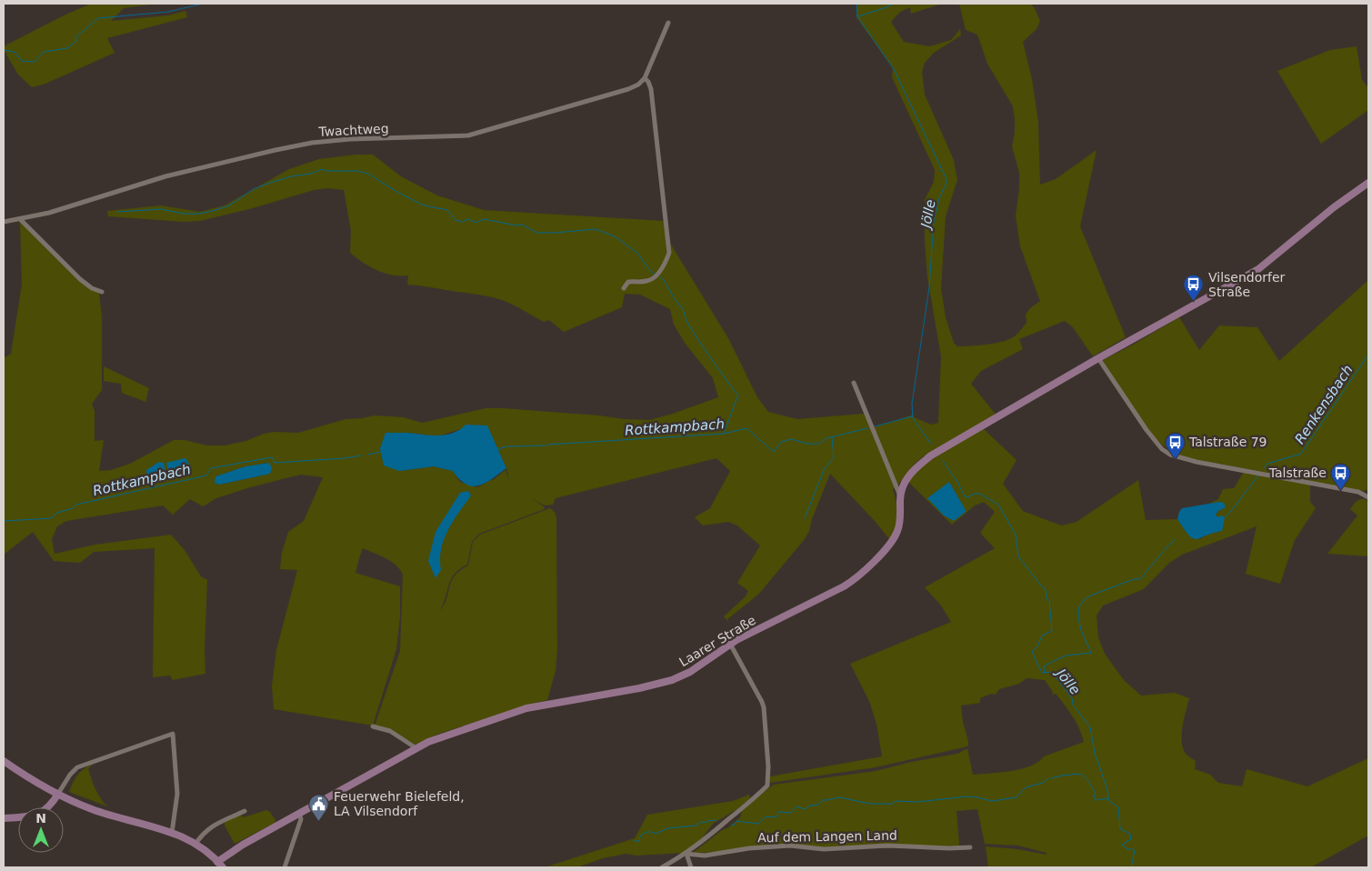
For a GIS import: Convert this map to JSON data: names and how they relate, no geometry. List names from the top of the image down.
{
  "streets": {
    "street": ["Twachtweg", "Laarer Straße", "Auf dem Langen Land"]
  },
  "water": ["Jölle", "Renkensbach", "Rottkampbach"],
  "places": {
    "bus stop": ["Vilsendorfer Straße", "Talstraße 79", "Talstraße"],
    "public building": ["Feuerwehr Bielefeld, LA Vilsendorf"]
  },
  "north": "top"
}
